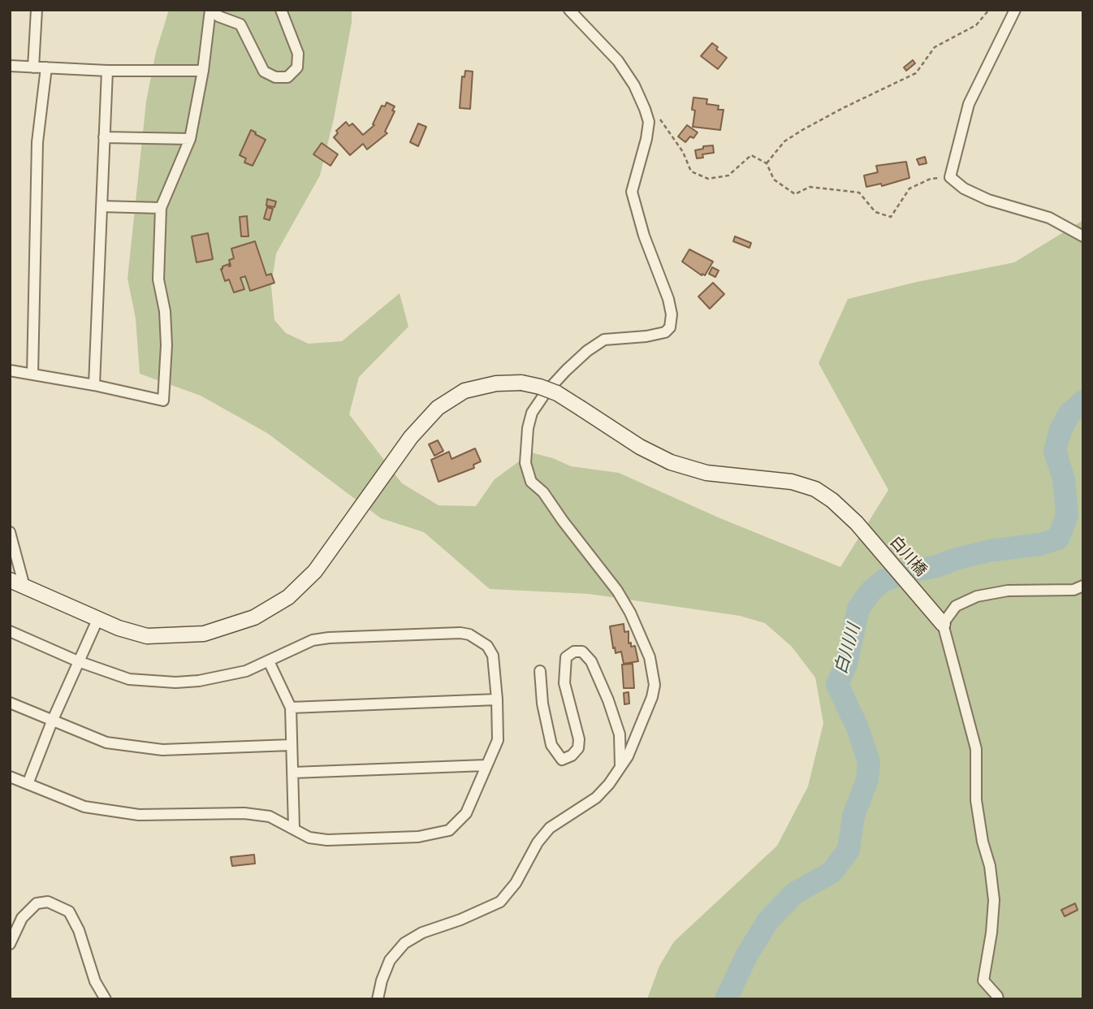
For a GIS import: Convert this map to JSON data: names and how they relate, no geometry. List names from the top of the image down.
{
  "streets": {
    "street": ["白川橋"]
  },
  "water": ["白川川"]
}
